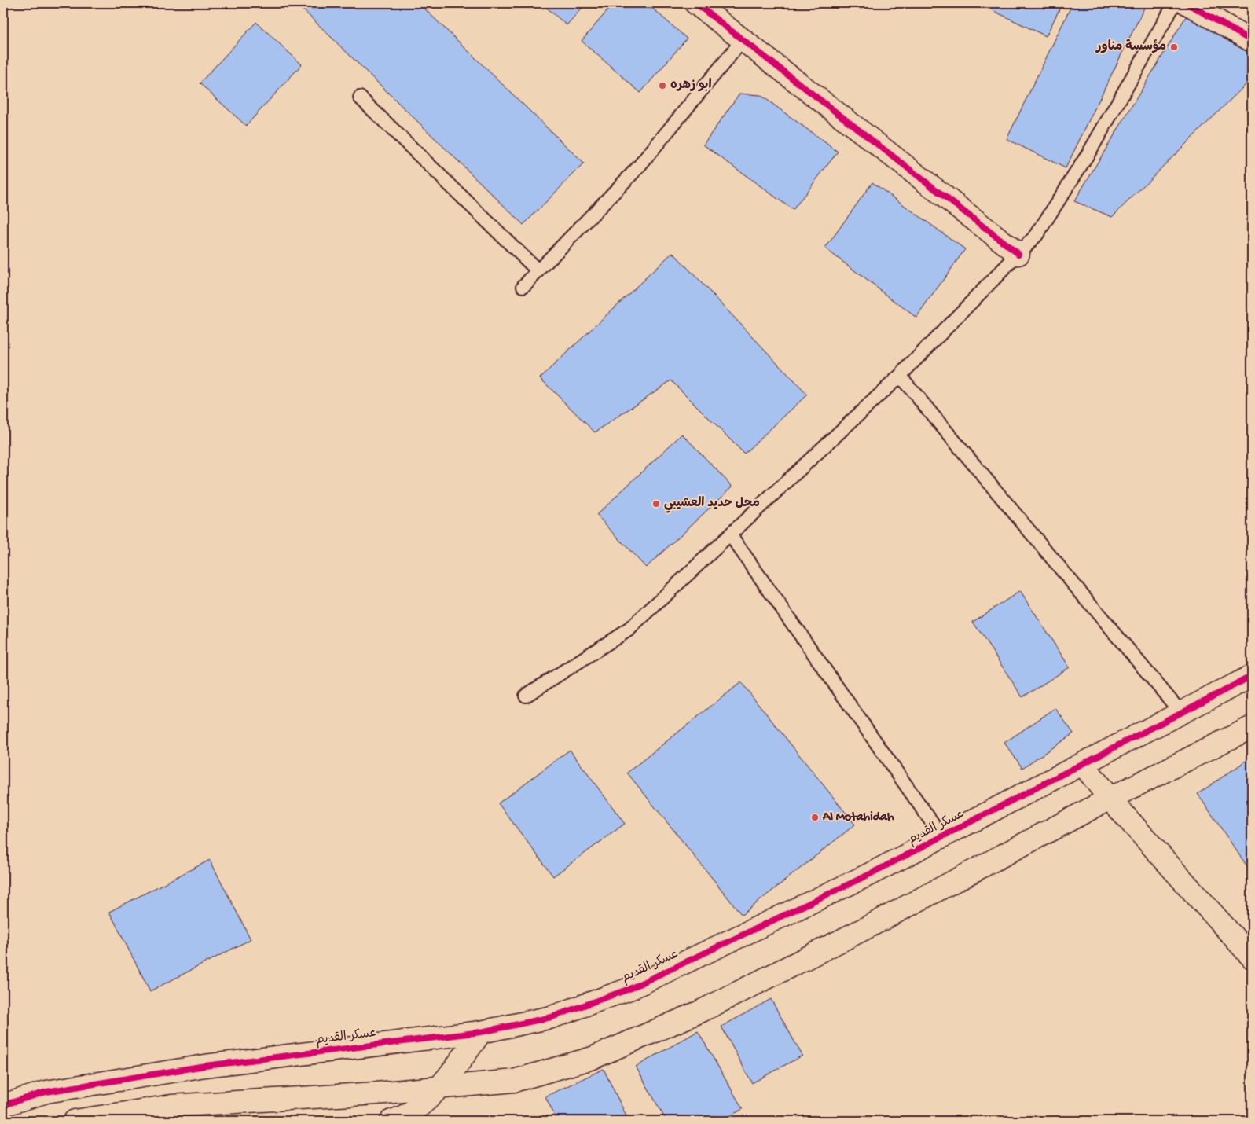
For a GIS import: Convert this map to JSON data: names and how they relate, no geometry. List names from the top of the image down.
{
  "streets": {
    "street": ["عسكر القديم"]
  },
  "places": [
    "مؤسسة مناور",
    "ابو زهره",
    "محل حديد العشيبي",
    "Al Motahidah"
  ]
}
